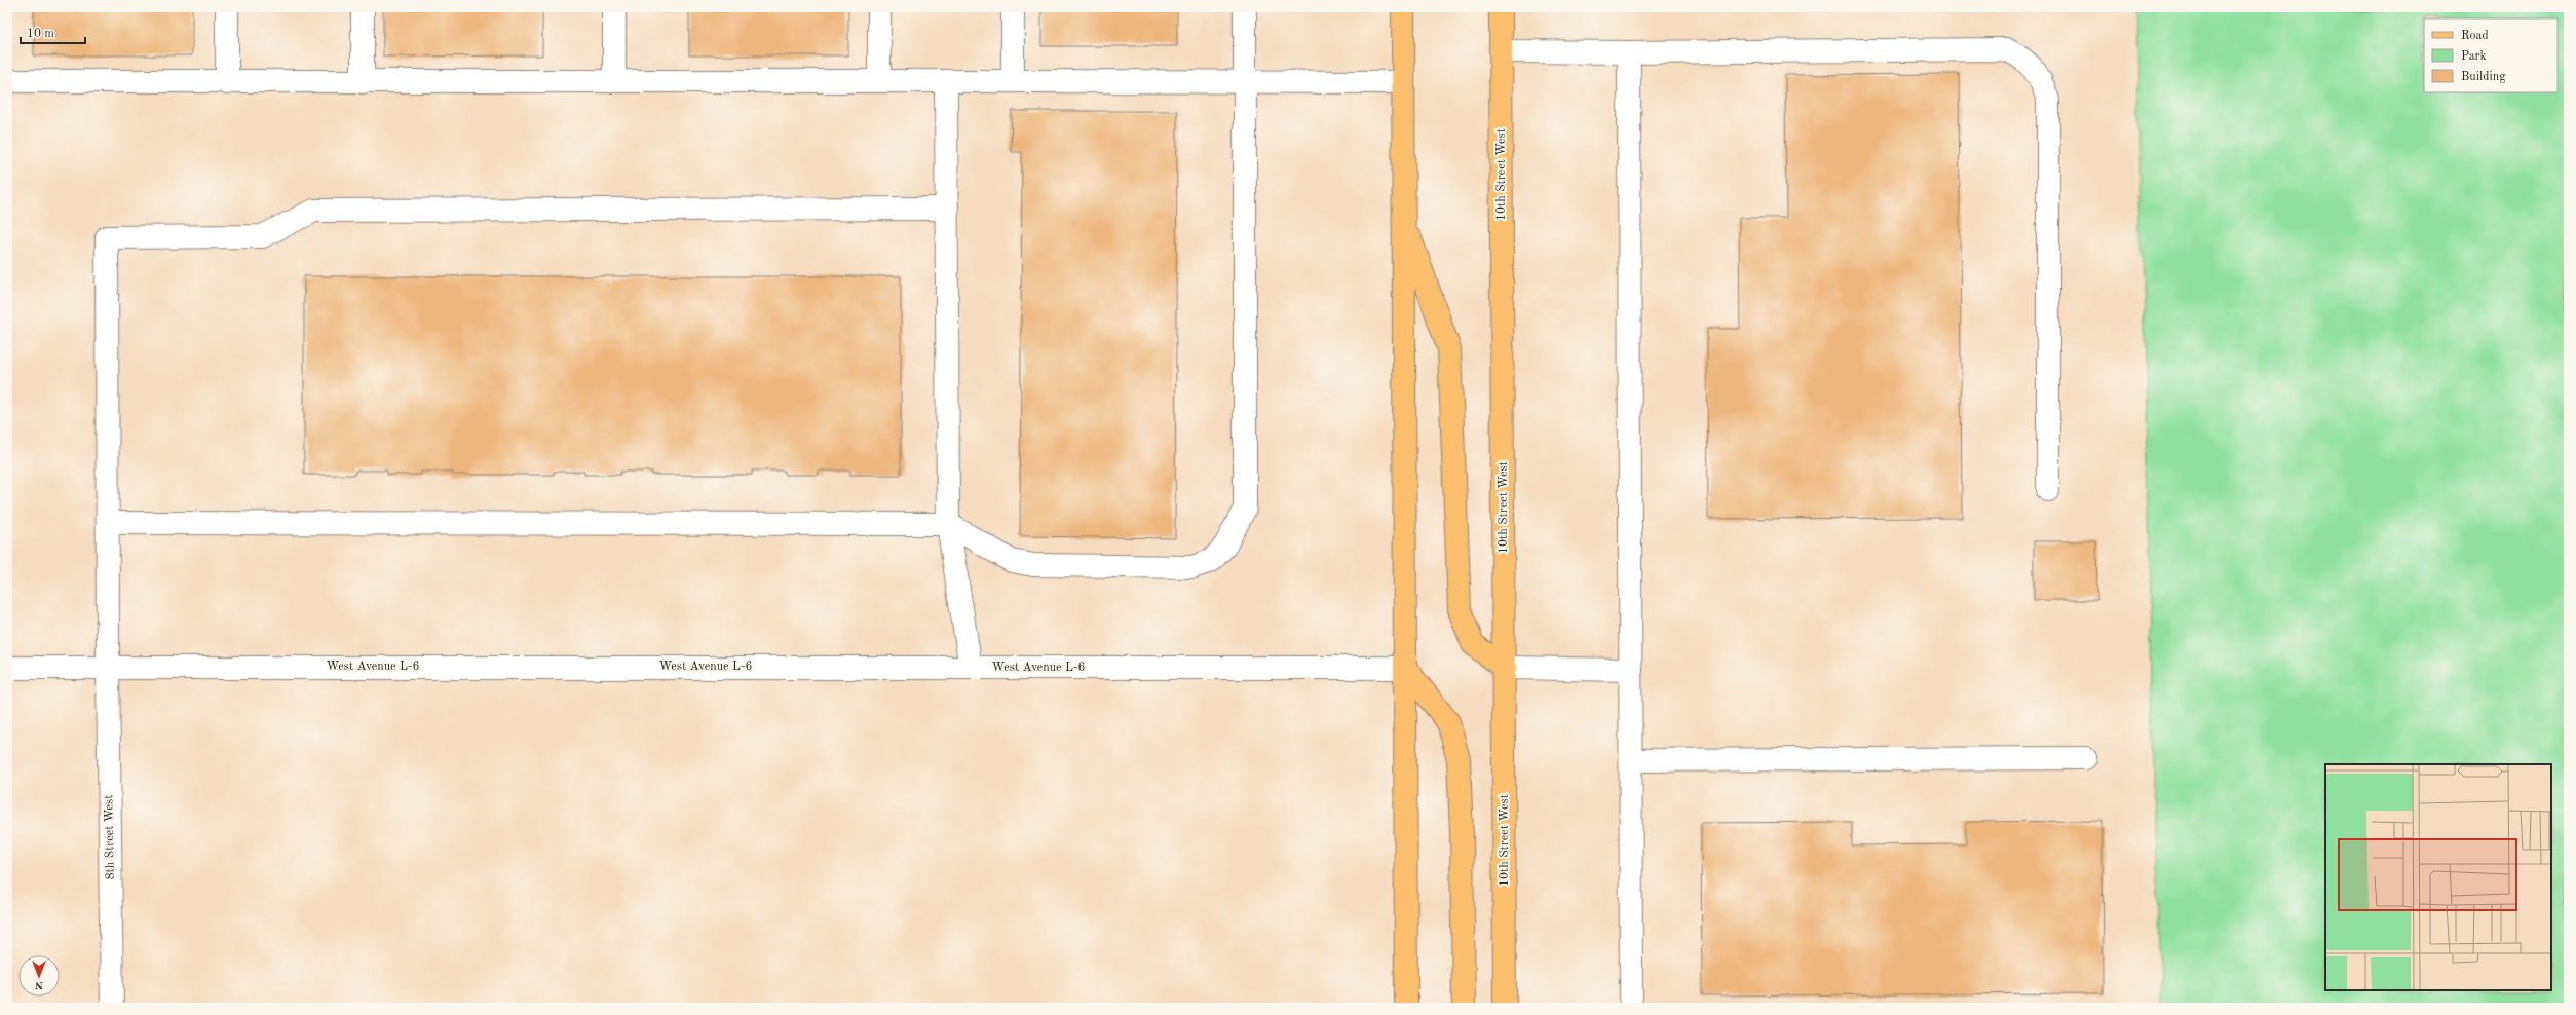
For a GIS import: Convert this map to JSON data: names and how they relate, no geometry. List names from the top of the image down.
{
  "streets": {
    "main road": ["10th Street West"],
    "street": ["West Avenue L-6", "8th Street West"]
  },
  "crossings": [
    ["West Avenue L-6", "8th Street West"]
  ],
  "legend": ["Road", "Park", "Building"],
  "scale_bar": "10 m",
  "north": "bottom"
}
